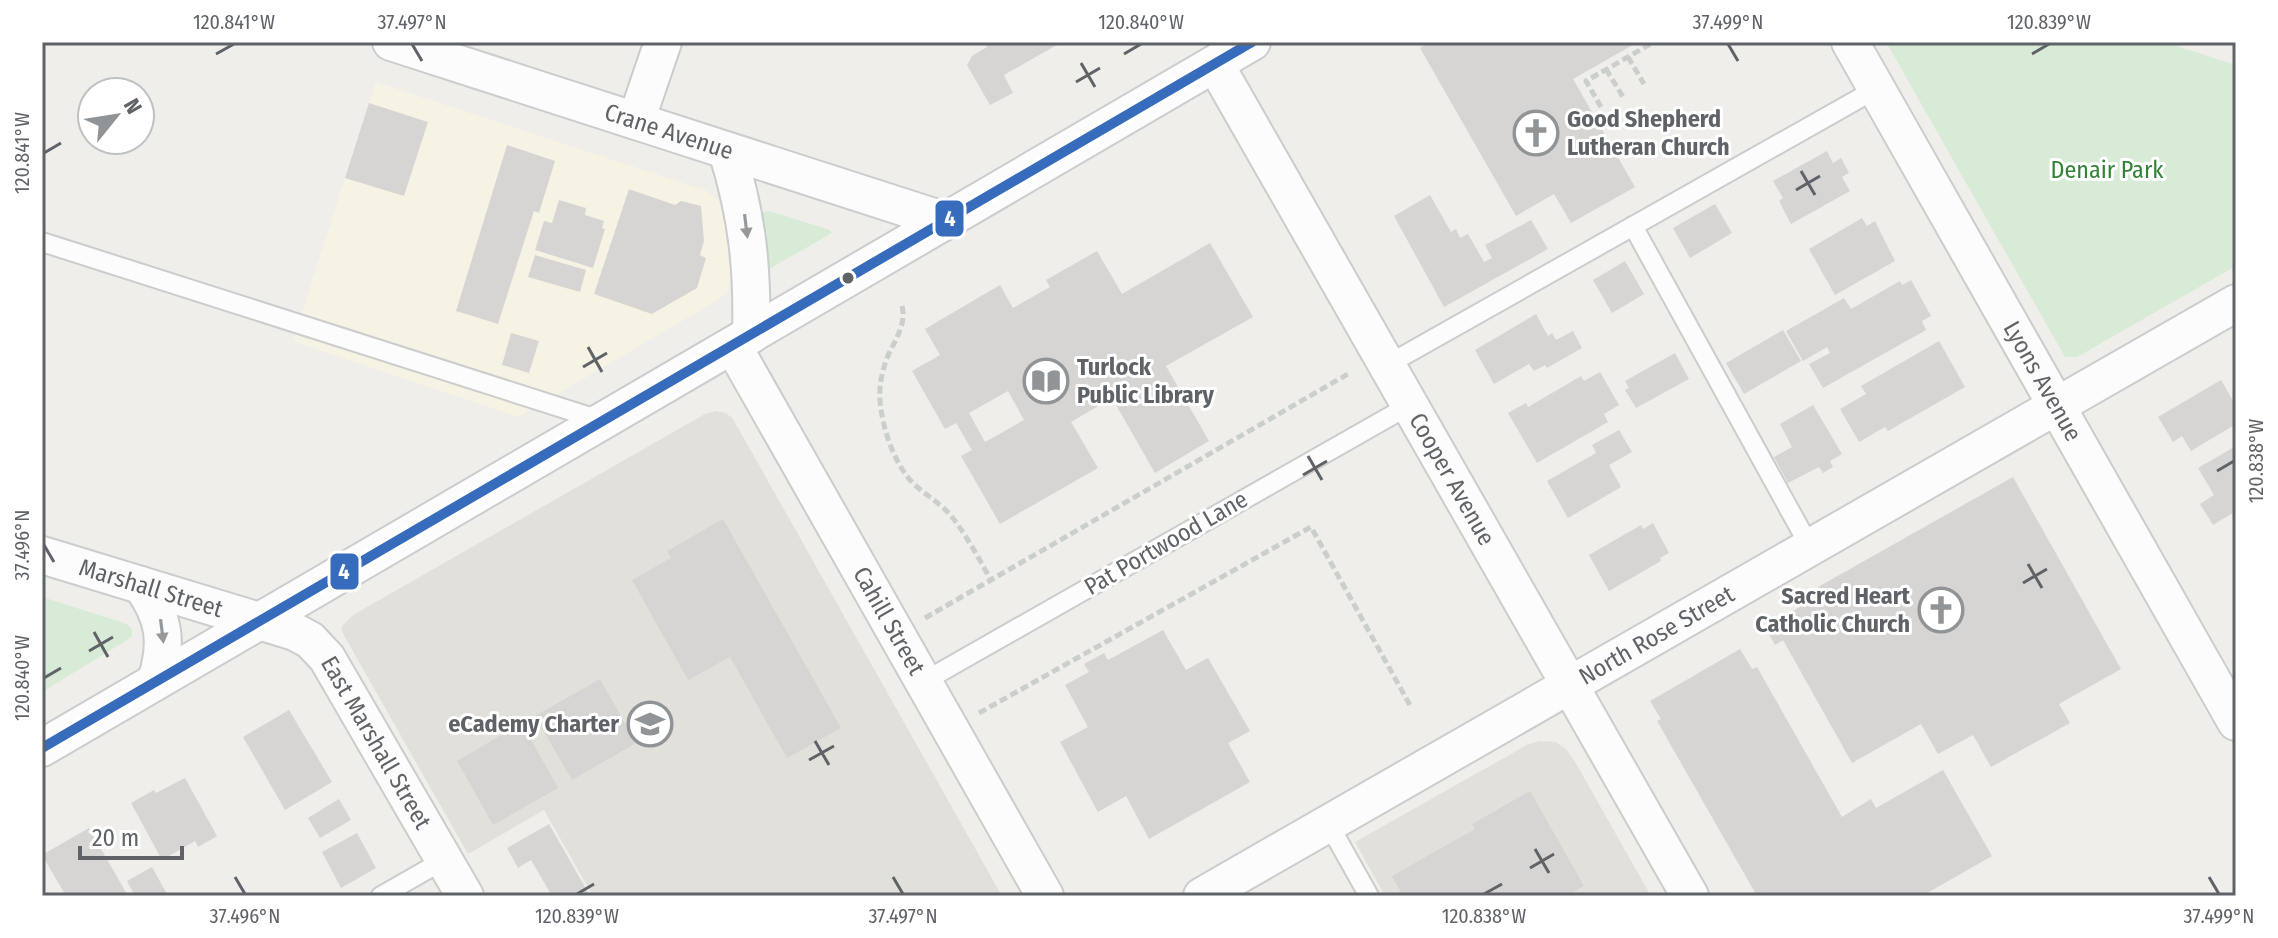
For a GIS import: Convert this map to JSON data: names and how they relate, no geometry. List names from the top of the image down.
{
  "streets": {
    "street": [
      "Crane Avenue",
      "Lyons Avenue",
      "Cooper Avenue",
      "Marshall Street",
      "Cahill Street",
      "North Rose Street",
      "East Marshall Street"
    ],
    "lane": ["Pat Portwood Lane"]
  },
  "crossings": [
    ["Lyons Avenue", "North Rose Street"],
    ["Cooper Avenue", "Pat Portwood Lane"],
    ["Cooper Avenue", "North Rose Street"],
    ["Pat Portwood Lane", "Cahill Street"],
    ["Marshall Street", "East Marshall Street"]
  ],
  "parks": ["Denair Park"],
  "places": {
    "church": ["Good Shepherd Lutheran Church", "Sacred Heart Catholic Church"],
    "library": ["Turlock Public Library"],
    "school or university": ["eCademy Charter"]
  },
  "lines": ["transit line 4"],
  "scale_bar": "20 m",
  "north": "top right",
  "coordinates": [
    "120.841°W",
    "37.497°N",
    "120.840°W",
    "37.499°N",
    "120.839°W",
    "120.838°W",
    "37.496°N"
  ]
}
